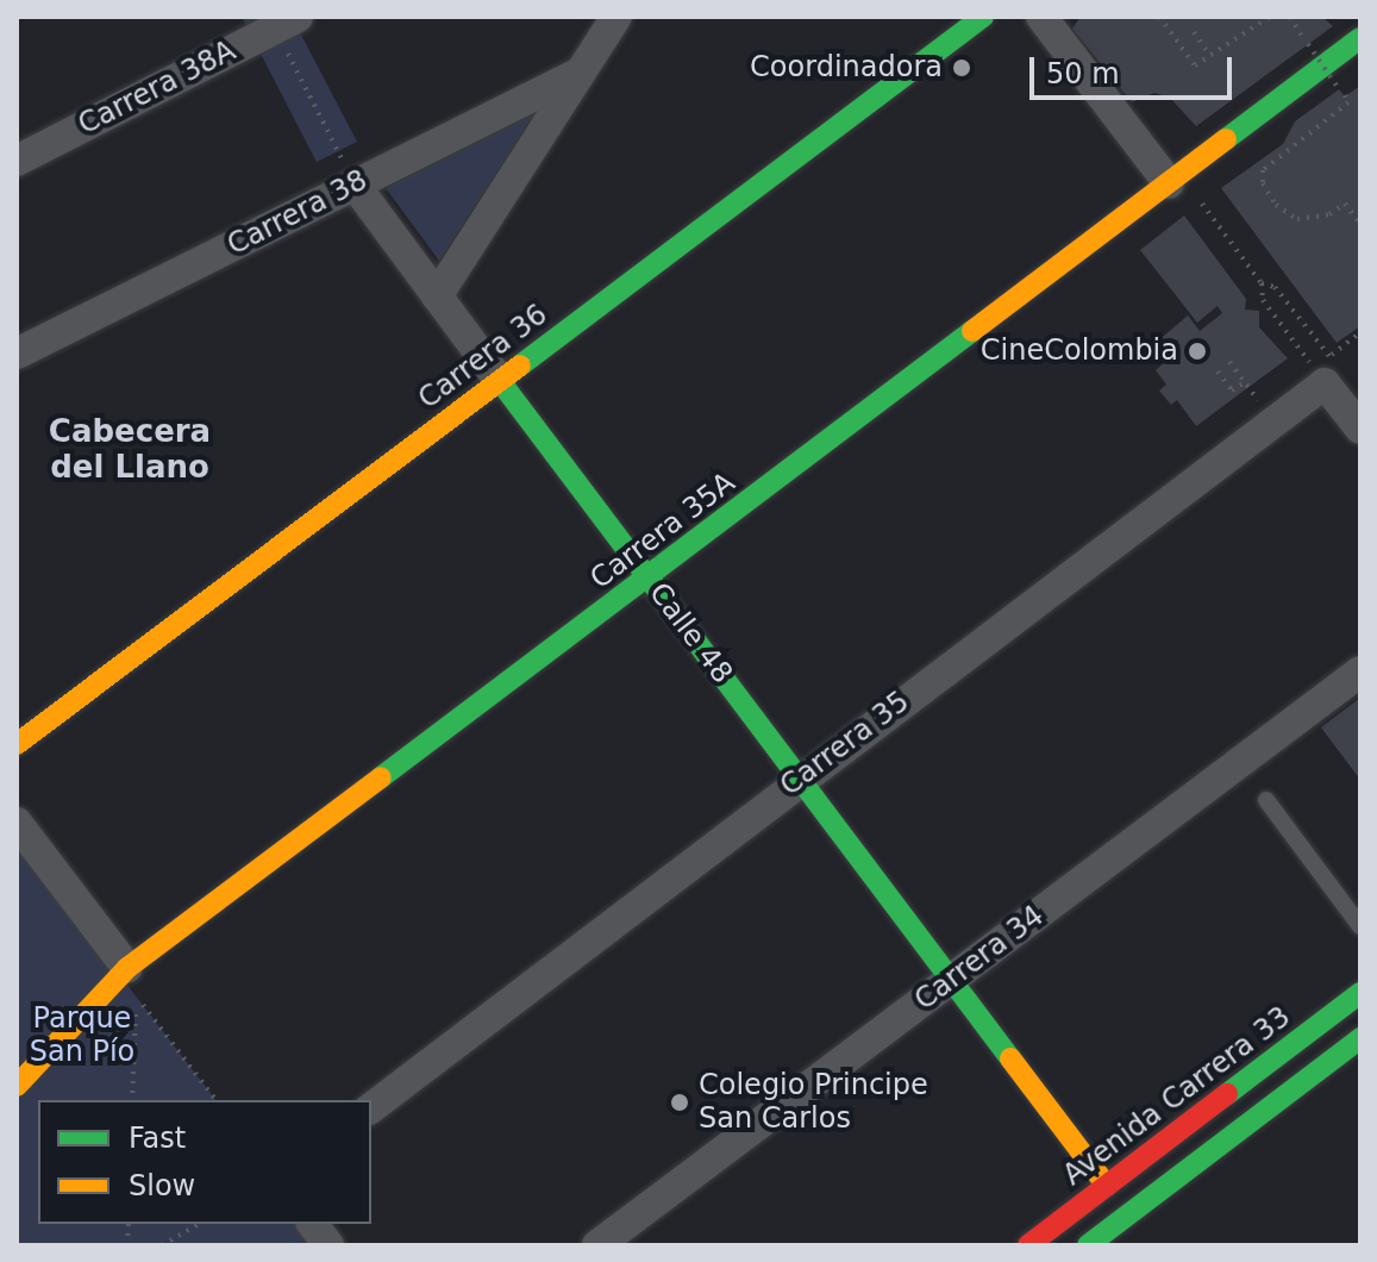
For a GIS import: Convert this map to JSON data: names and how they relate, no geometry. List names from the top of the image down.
{
  "streets": {
    "street": [
      "Carrera 38A",
      "Carrera 38",
      "Carrera 36",
      "Carrera 35A",
      "Calle 48",
      "Carrera 35",
      "Carrera 34",
      "Avenida Carrera 33"
    ]
  },
  "crossings": [
    ["Carrera 38", "Calle 48"],
    ["Carrera 36", "Calle 48"],
    ["Carrera 35A", "Calle 48"],
    ["Calle 48", "Carrera 35"],
    ["Calle 48", "Carrera 34"],
    ["Calle 48", "Avenida Carrera 33"]
  ],
  "districts": ["Cabecera del Llano"],
  "parks": ["Parque San Pío"],
  "places": ["Coordinadora", "CineColombia", "Colegio Principe San Carlos"],
  "legend": ["Fast", "Slow"],
  "scale_bar": "50 m"
}
